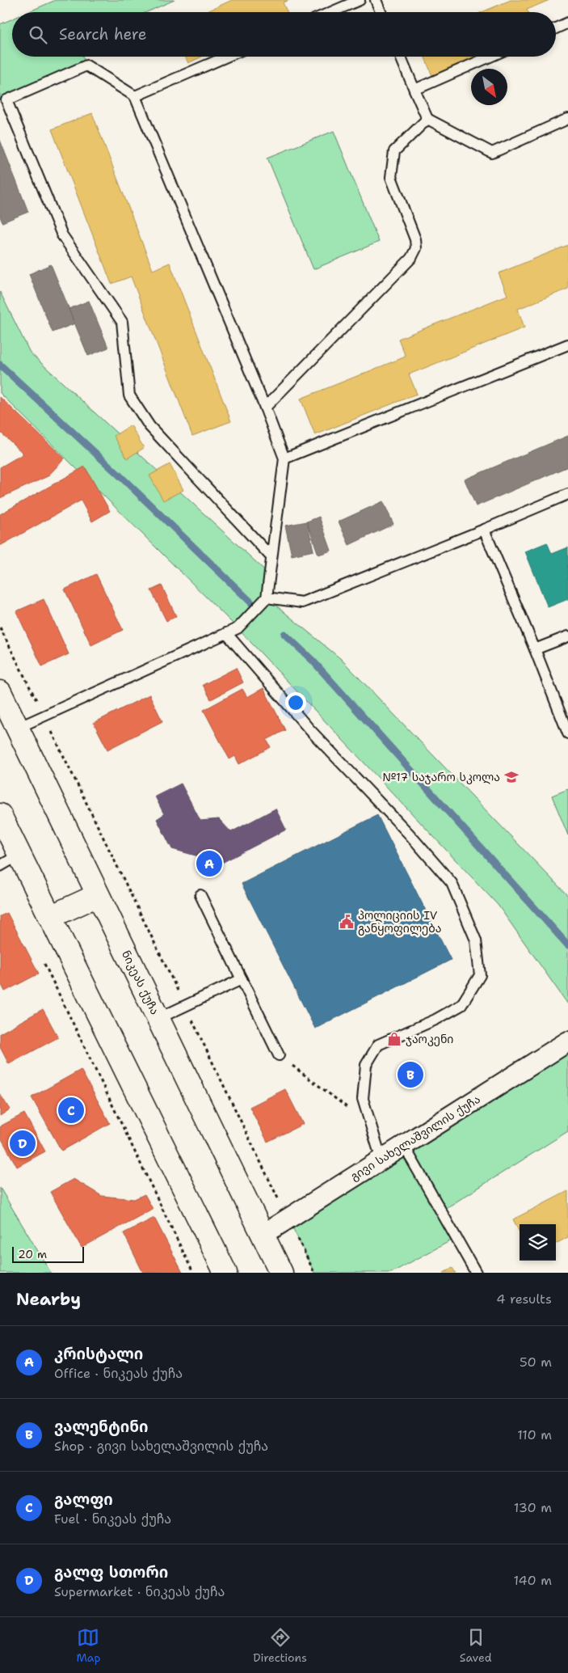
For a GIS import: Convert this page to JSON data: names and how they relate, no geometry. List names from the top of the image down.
{
  "streets": {
    "main road": ["ნიკეას ქუჩა"],
    "street": ["გივი სახელაშვილის ქუჩა"]
  },
  "crossings": [
    ["ნიკეას ქუჩა", "გივი სახელაშვილის ქუჩა"]
  ],
  "places": {
    "school or university": ["№17 საჯარო სკოლა"],
    "public building": ["პოლიციის IV განყოფილება"],
    "shop": ["ჯაოკენი"]
  },
  "scale_bar": "20 m",
  "north": "bottom right",
  "page": {
    "search": "Search here",
    "pins": [
      "A",
      "B",
      "C",
      "D"
    ],
    "scale": "20 m",
    "heading": ["Nearby", "4 results"],
    "list": [
      {
        "mark": "A",
        "name": "კრისტალი",
        "note": "Office · ნიკეას ქუჩა",
        "value": "50 m"
      },
      {
        "mark": "B",
        "name": "ვალენტინი",
        "note": "Shop · გივი სახელაშვილის ქუჩა",
        "value": "110 m"
      },
      {
        "mark": "C",
        "name": "გალფი",
        "note": "Fuel · ნიკეას ქუჩა",
        "value": "130 m"
      },
      {
        "mark": "D",
        "name": "გალფ სთორი",
        "note": "Supermarket · ნიკეას ქუჩა",
        "value": "140 m"
      }
    ],
    "nav": ["Map", "Directions", "Saved"]
  }
}
